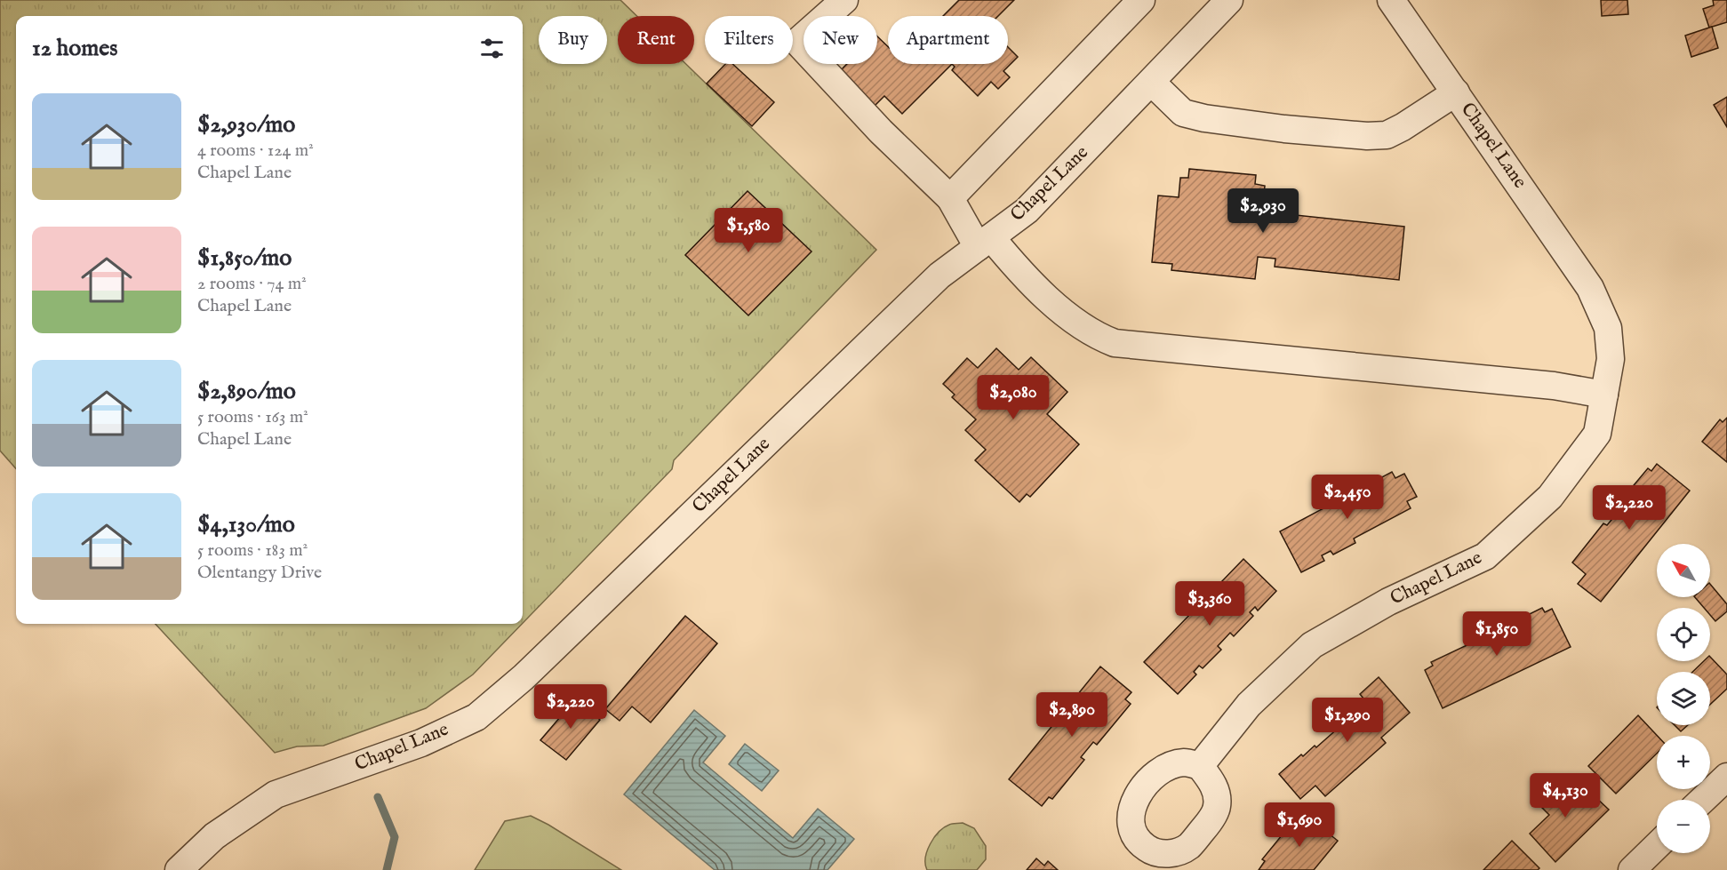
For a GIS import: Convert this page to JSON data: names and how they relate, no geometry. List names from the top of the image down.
{
  "streets": {
    "street": ["Chapel Lane"]
  },
  "north": "top left",
  "page": {
    "chip": [
      "Buy",
      "Rent",
      "Filters",
      "New",
      "Apartment"
    ],
    "heading": "12 homes",
    "list": [
      {
        "name": "$2,930/mo",
        "note": "4 rooms · 124 m² · Chapel Lane"
      },
      {
        "name": "$1,850/mo",
        "note": "2 rooms · 74 m² · Chapel Lane"
      },
      {
        "name": "$2,890/mo",
        "note": "5 rooms · 163 m² · Chapel Lane"
      },
      {
        "name": "$4,130/mo",
        "note": "5 rooms · 183 m² · Olentangy Drive"
      }
    ],
    "price": [
      "$2,930",
      "$1,580",
      "$2,080",
      "$2,450",
      "$2,220",
      "$3,360",
      "$1,850",
      "$2,220",
      "$2,890",
      "$1,290",
      "$4,130",
      "$1,690"
    ],
    "map_buttons": ["+", "−"]
  }
}
